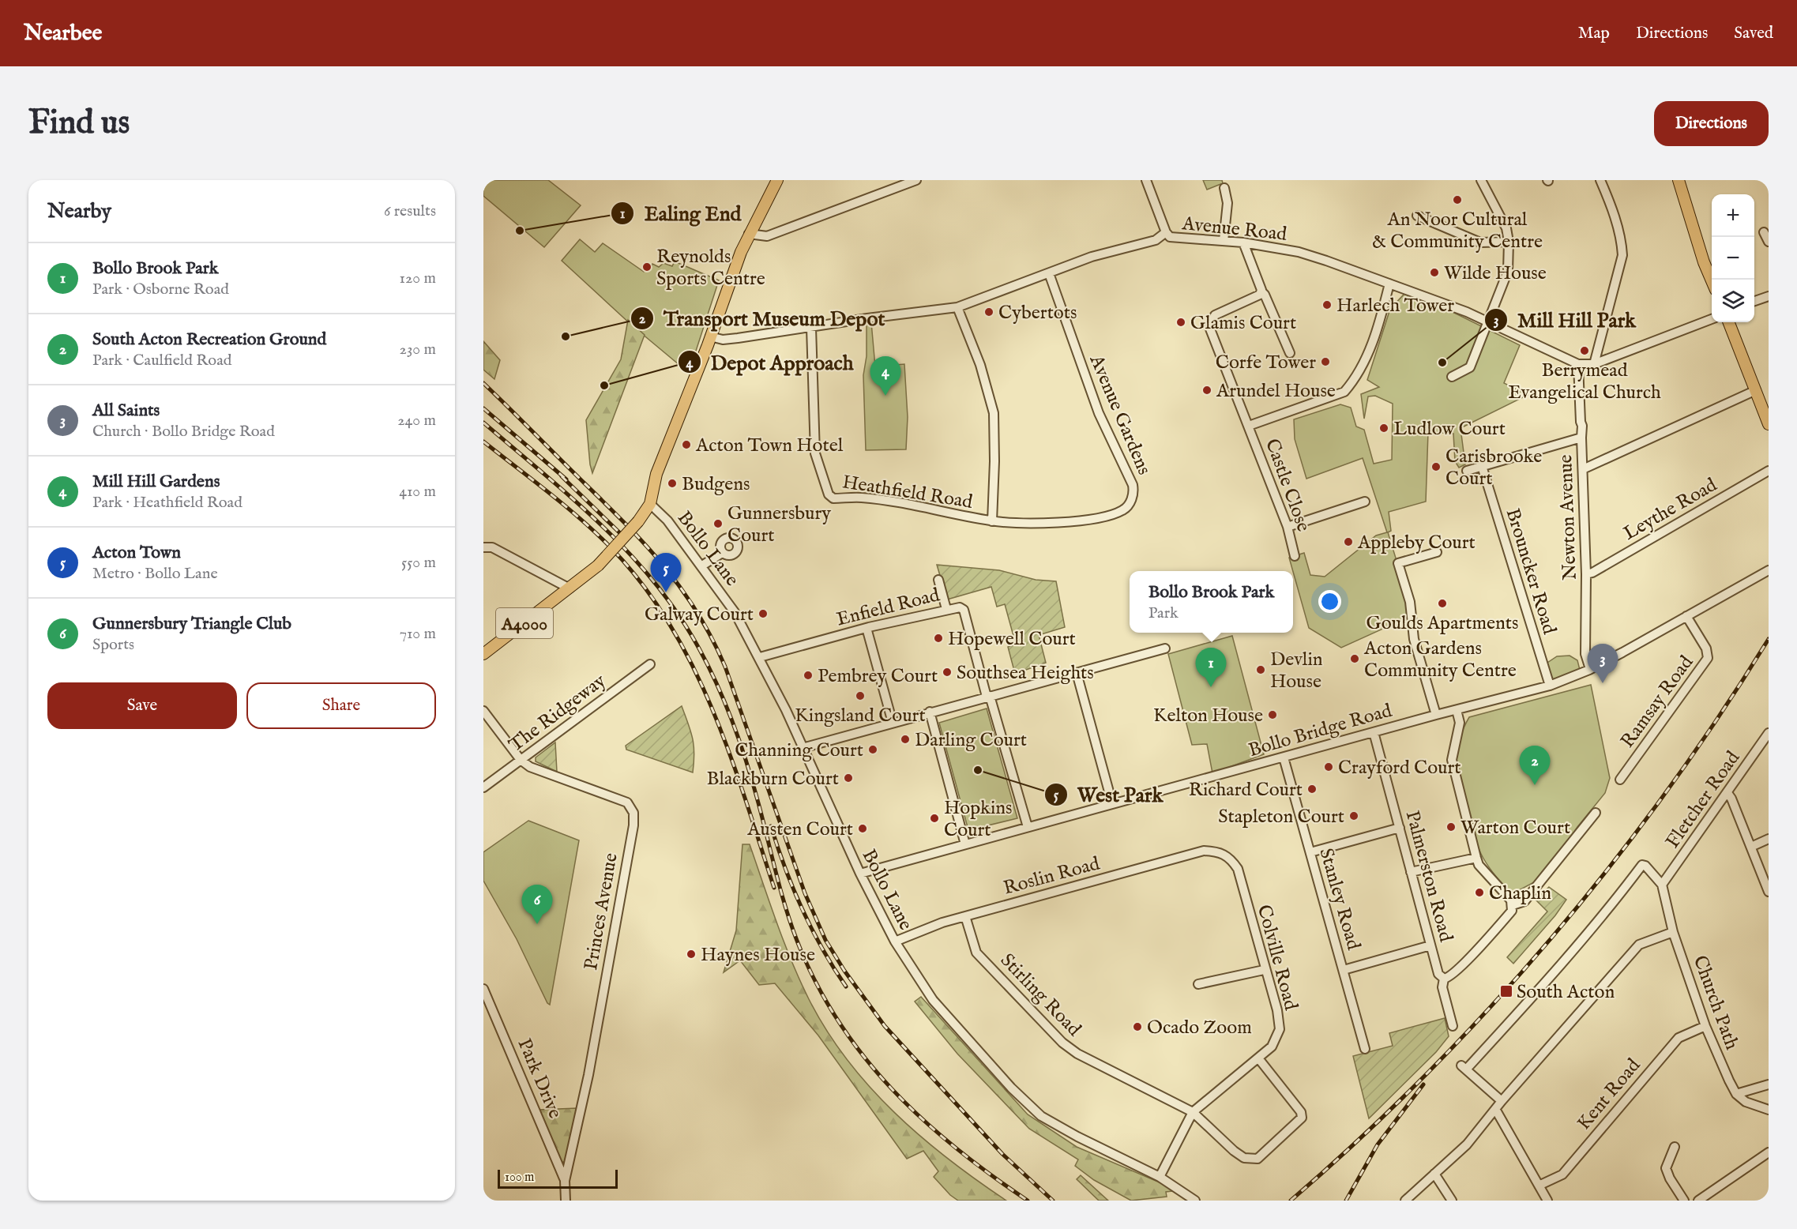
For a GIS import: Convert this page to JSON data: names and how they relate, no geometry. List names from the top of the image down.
{
  "streets": {
    "main road": ["A4000"],
    "street": [
      "Avenue Road",
      "Avenue Gardens",
      "Castle Close",
      "Heathfield Road",
      "Leythe Road",
      "Newton Avenue",
      "Bollo Lane",
      "Brouncker Road",
      "Enfield Road",
      "Ramsay Road",
      "The Ridgeway",
      "Bollo Bridge Road",
      "Fletcher Road",
      "Roslin Road",
      "Palmerston Road",
      "Stanley Road",
      "Princes Avenue",
      "Colville Road",
      "Stirling Road",
      "Church Path",
      "Park Drive",
      "Kent Road"
    ]
  },
  "crossings": [
    ["Avenue Road", "Avenue Gardens"],
    ["Avenue Road", "Heathfield Road"],
    ["Avenue Road", "Newton Avenue"],
    ["Avenue Road", "A4000"],
    ["Avenue Gardens", "Heathfield Road"],
    ["Leythe Road", "Newton Avenue"],
    ["Newton Avenue", "Bollo Bridge Road"],
    ["Bollo Lane", "Enfield Road"],
    ["Bollo Lane", "A4000"],
    ["Bollo Lane", "Bollo Bridge Road"],
    ["Bollo Lane", "Roslin Road"],
    ["Bollo Lane", "Colville Road"],
    ["Brouncker Road", "Bollo Bridge Road"],
    ["Ramsay Road", "Bollo Bridge Road"],
    ["The Ridgeway", "Princes Avenue"],
    ["Bollo Bridge Road", "Palmerston Road"],
    ["Bollo Bridge Road", "Stanley Road"],
    ["Fletcher Road", "Church Path"],
    ["Roslin Road", "Colville Road"],
    ["Roslin Road", "Stirling Road"],
    ["Princes Avenue", "Park Drive"],
    ["Colville Road", "Stirling Road"],
    ["Church Path", "Kent Road"]
  ],
  "places": {
    "other": [
      "An Noor Cultural & Community Centre",
      "Ealing End",
      "Reynolds Sports Centre",
      "Wilde House",
      "Harlech Tower",
      "Cybertots",
      "Glamis Court",
      "Transport Museum Depot",
      "Berrymead Evangelical Church",
      "Corfe Tower",
      "Mill Hill Park",
      "Depot Approach",
      "Arundel House",
      "Ludlow Court",
      "Acton Town Hotel",
      "Carisbrooke Court",
      "Budgens",
      "Gunnersbury Court",
      "Appleby Court",
      "Goulds Apartments",
      "Galway Court",
      "Hopewell Court",
      "Acton Gardens Community Centre",
      "Devlin House",
      "Southsea Heights",
      "Pembrey Court",
      "Kingsland Court",
      "Kelton House",
      "Darling Court",
      "Channing Court",
      "Crayford Court",
      "West Park",
      "Blackburn Court",
      "Richard Court",
      "Stapleton Court",
      "Hopkins Court",
      "Warton Court",
      "Austen Court",
      "Chaplin",
      "Haynes House",
      "Ocado Zoom"
    ],
    "transit": ["South Acton"]
  },
  "scale_bar": "100 m",
  "page": {
    "header": "Nearbee",
    "nav": ["Map", "Directions", "Saved"],
    "buttons": [
      "Directions",
      ["Save", "Share"]
    ],
    "title": "Find us",
    "heading": ["Nearby", "6 results"],
    "map_buttons": ["+", "−"],
    "list": [
      {
        "mark": "1",
        "name": "Bollo Brook Park",
        "note": "Park · Osborne Road",
        "value": "120 m"
      },
      {
        "mark": "2",
        "name": "South Acton Recreation Ground",
        "note": "Park · Caulfield Road",
        "value": "230 m"
      },
      {
        "mark": "3",
        "name": "All Saints",
        "note": "Church · Bollo Bridge Road",
        "value": "240 m"
      },
      {
        "mark": "4",
        "name": "Mill Hill Gardens",
        "note": "Park · Heathfield Road",
        "value": "410 m"
      },
      {
        "mark": "5",
        "name": "Acton Town",
        "note": "Metro · Bollo Lane",
        "value": "550 m"
      },
      {
        "mark": "6",
        "name": "Gunnersbury Triangle Club",
        "note": "Sports",
        "value": "710 m"
      }
    ],
    "pins": [
      "4",
      "5",
      "3",
      "1",
      "2",
      "6"
    ],
    "popup": ["Bollo Brook Park", "Park"],
    "scale": "100 m"
  }
}
